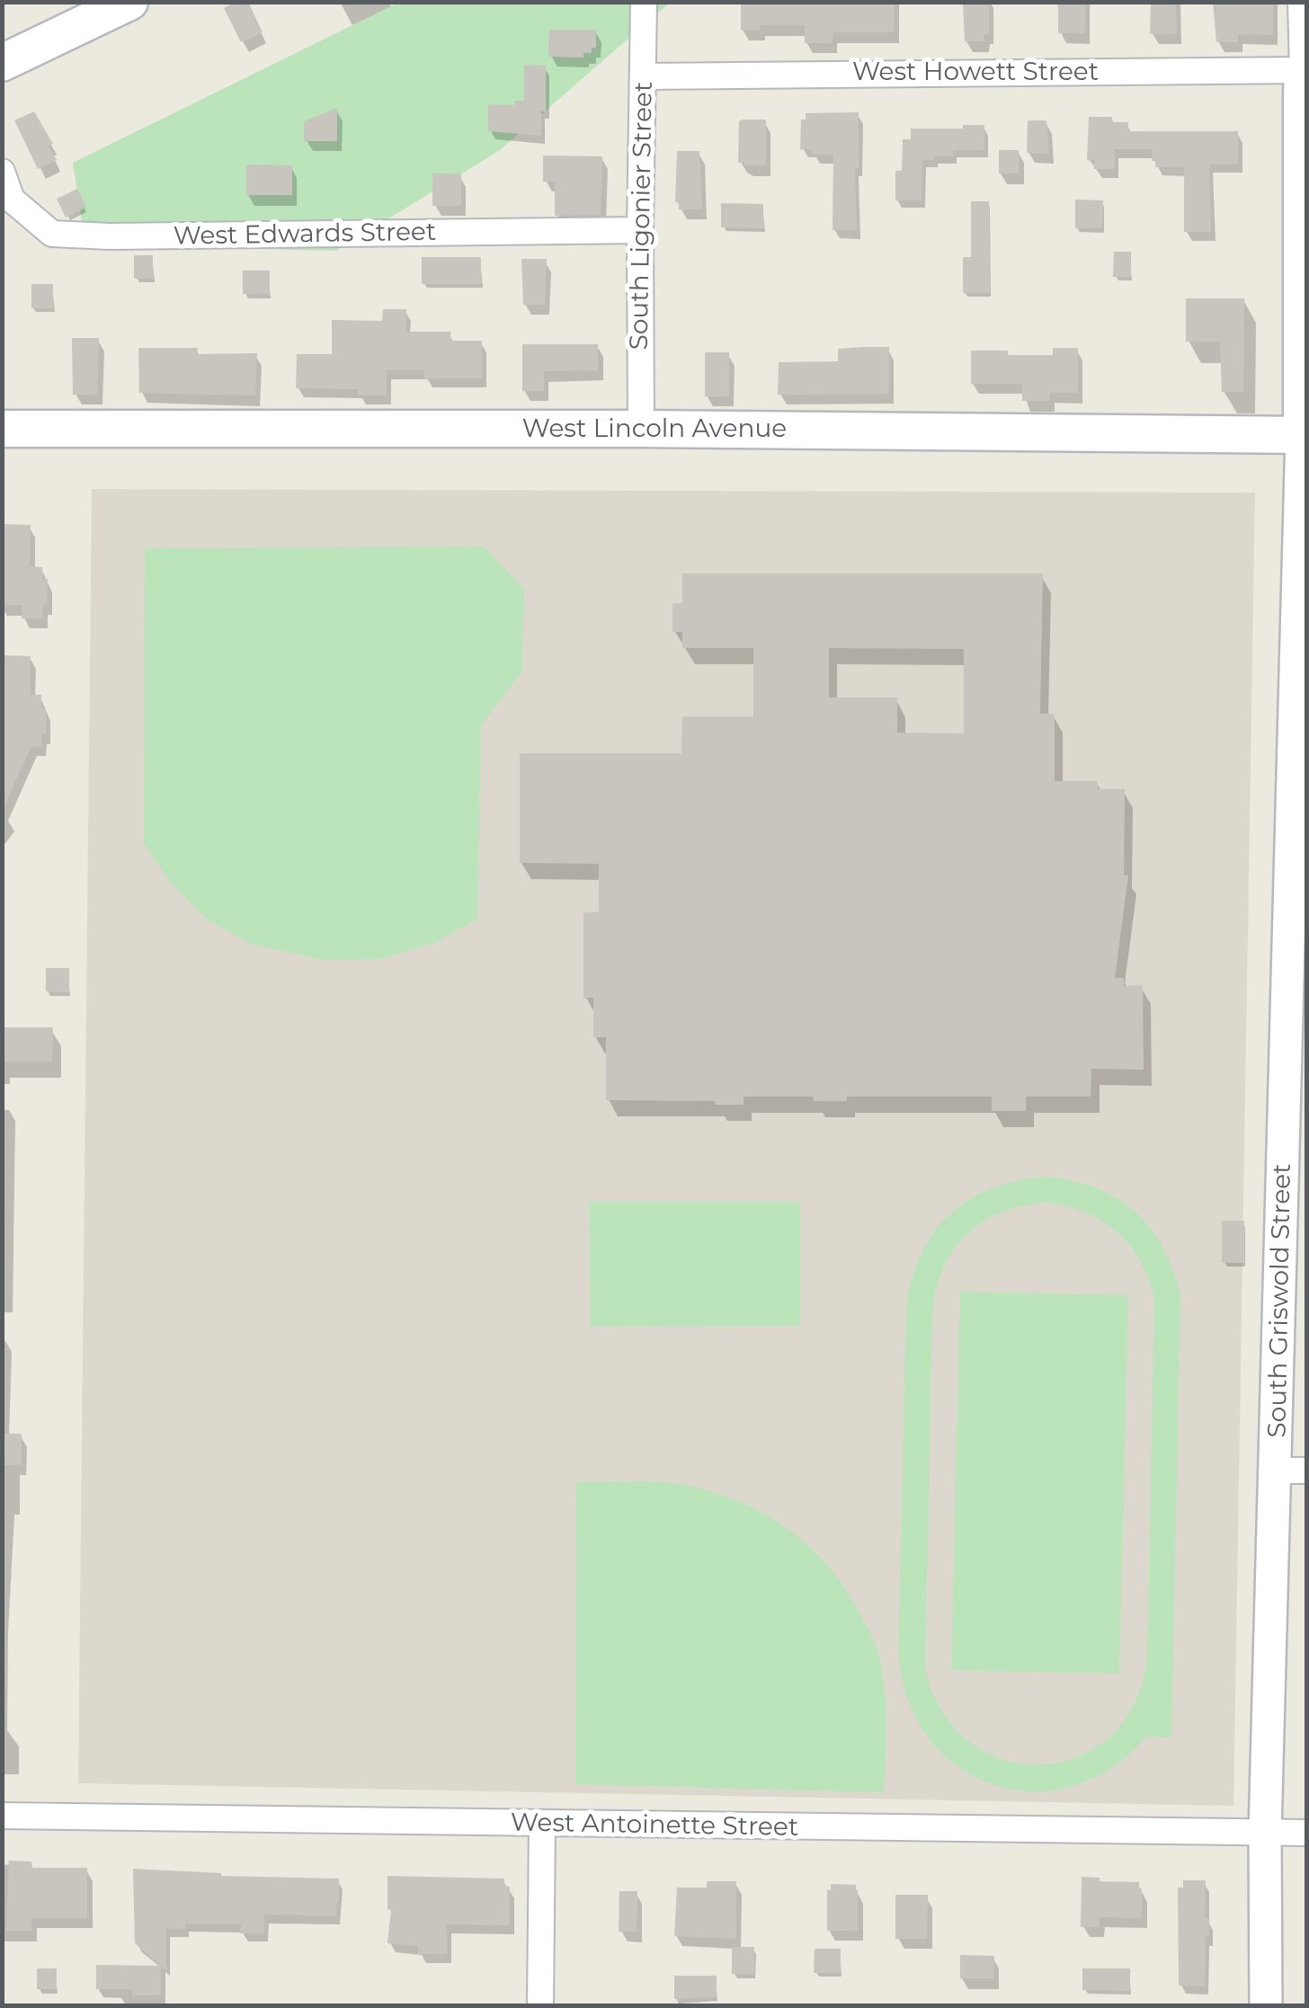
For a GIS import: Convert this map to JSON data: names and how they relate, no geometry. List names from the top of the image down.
{
  "streets": {
    "main road": ["West Lincoln Avenue", "South Griswold Street"],
    "street": [
      "West Howett Street",
      "South Ligonier Street",
      "West Edwards Street",
      "West Antoinette Street"
    ]
  },
  "crossings": [
    ["West Howett Street", "South Ligonier Street"],
    ["West Howett Street", "South Griswold Street"],
    ["South Ligonier Street", "West Edwards Street"],
    ["South Ligonier Street", "West Lincoln Avenue"],
    ["West Lincoln Avenue", "South Griswold Street"],
    ["South Griswold Street", "West Antoinette Street"]
  ]
}
